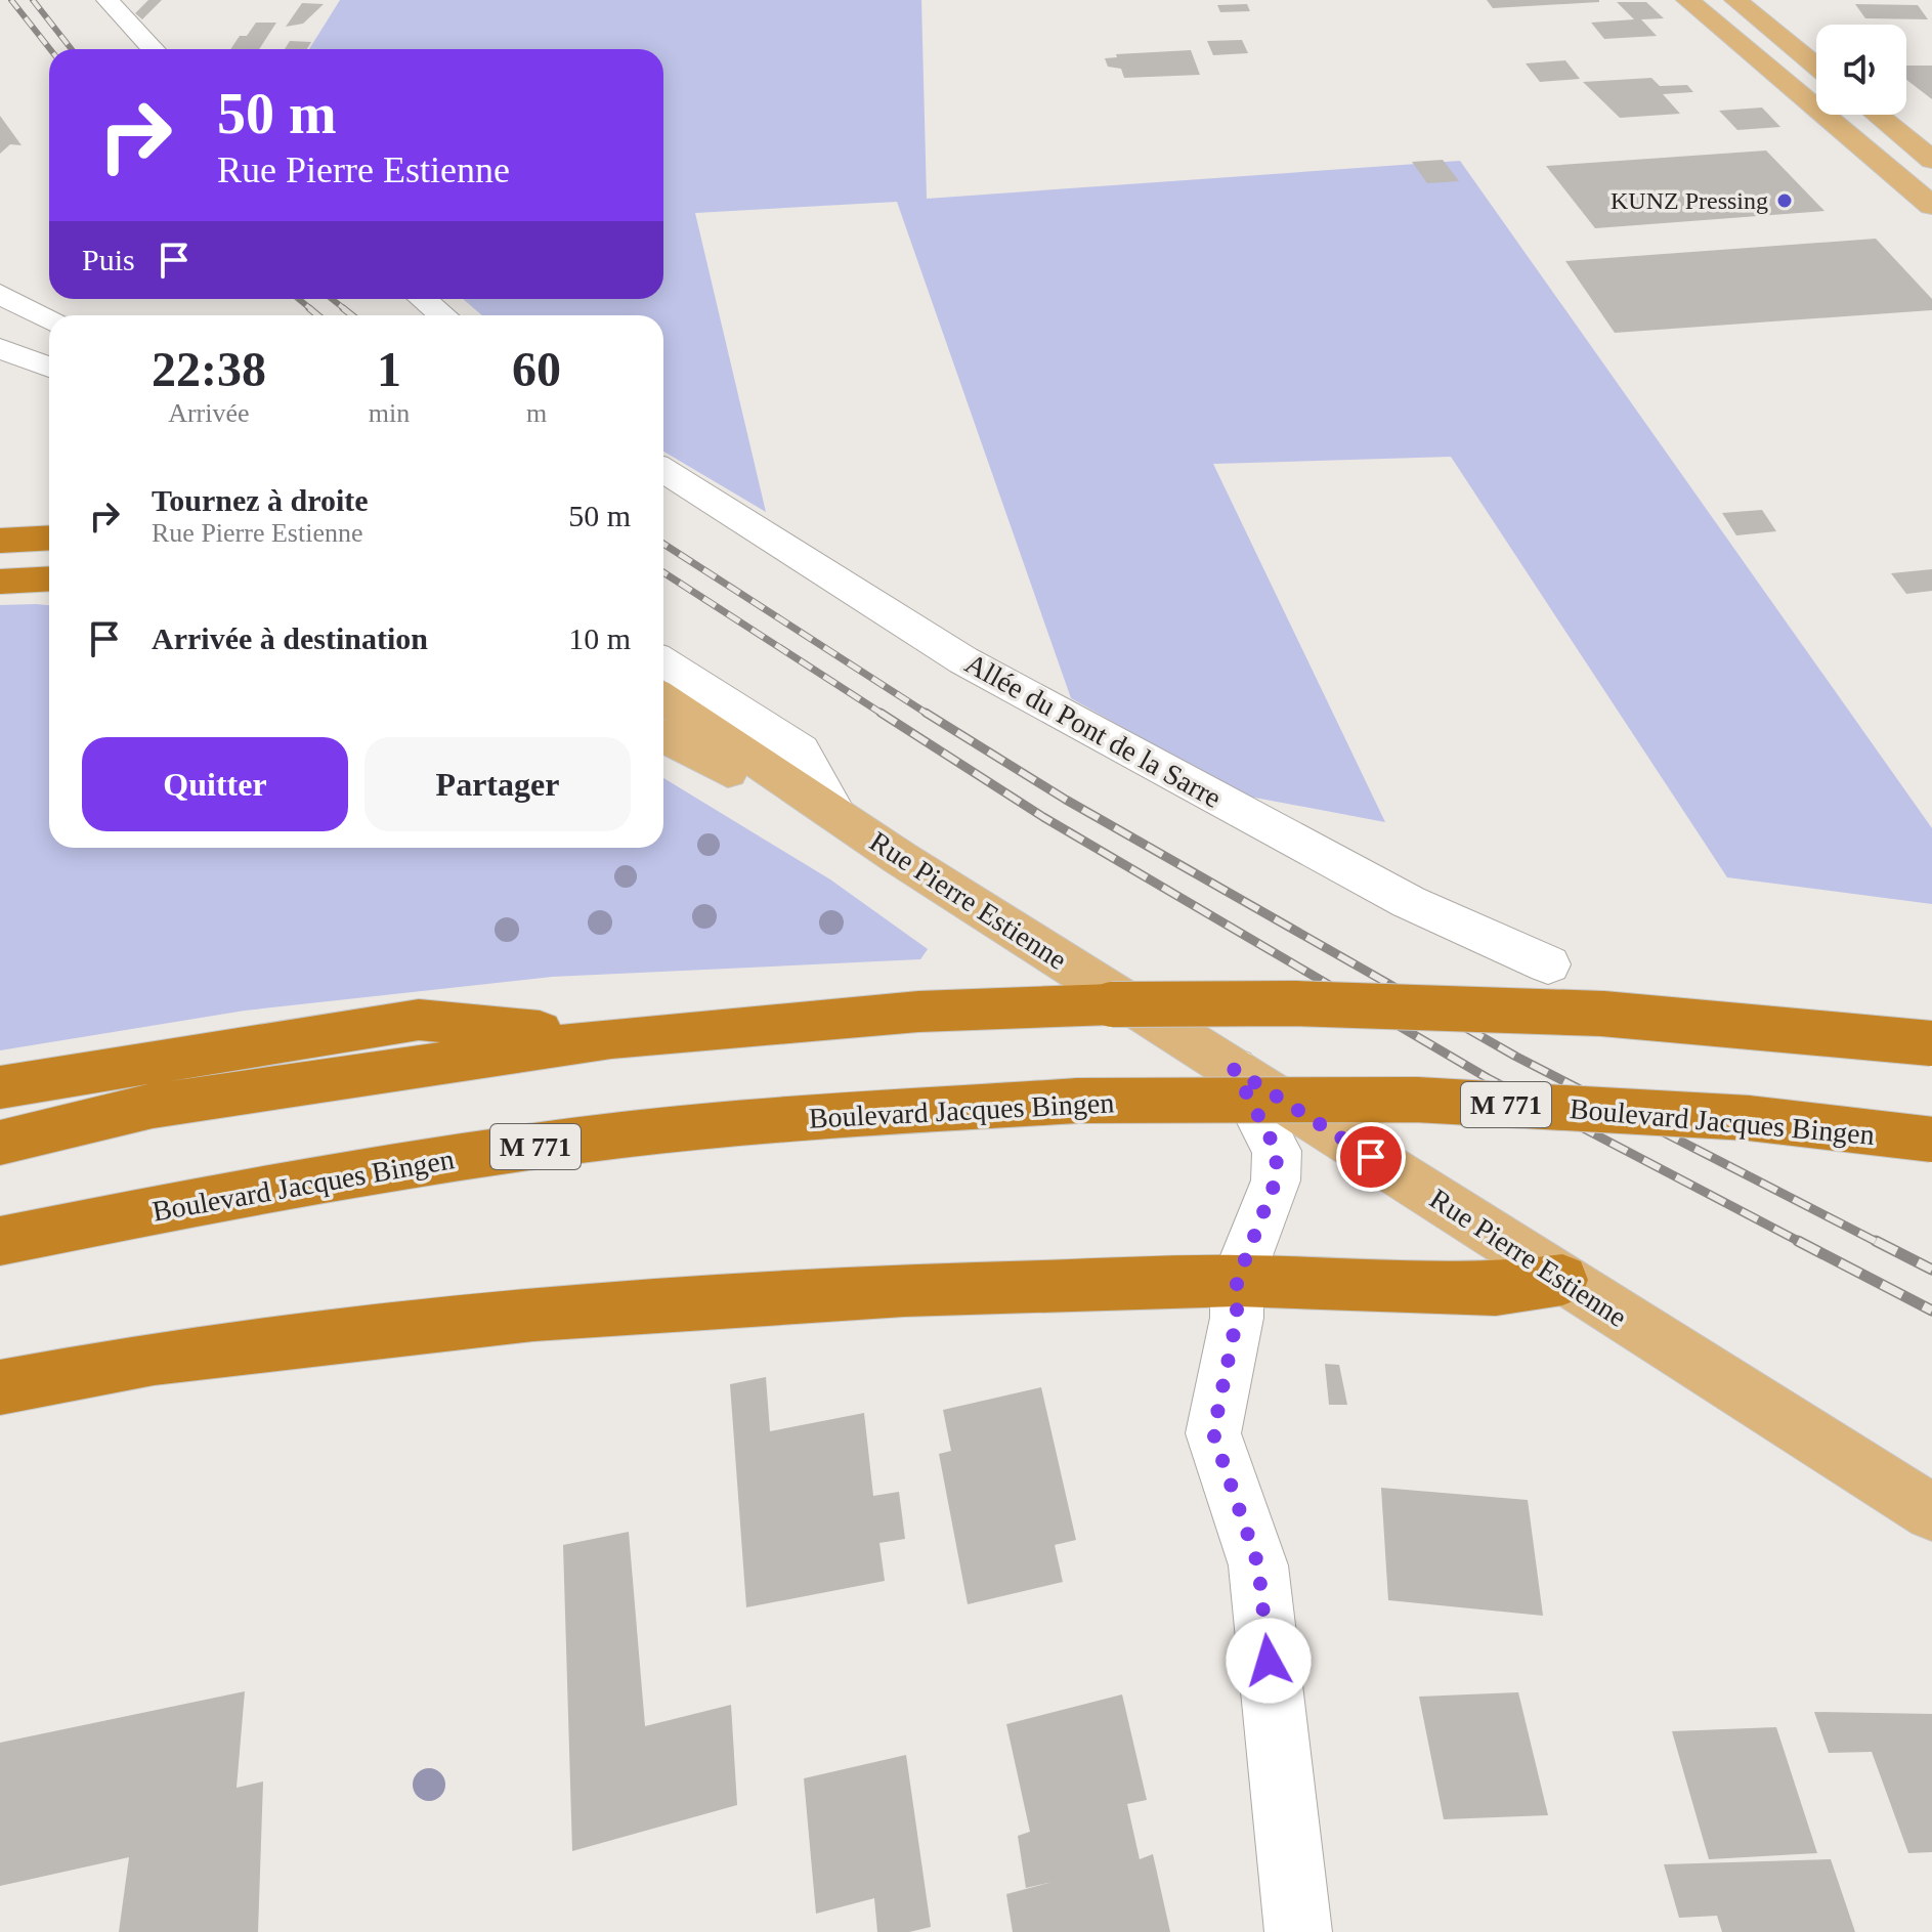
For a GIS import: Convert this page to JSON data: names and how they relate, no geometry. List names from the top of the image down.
{
  "streets": {
    "highway": ["M 771", "Boulevard Jacques Bingen"],
    "main road": ["Rue Pierre Estienne"],
    "street": ["Allée du Pont de la Sarre"]
  },
  "places": ["KUNZ Pressing"],
  "page": {
    "turn": ["50 m", "Rue Pierre Estienne"],
    "then": "Puis",
    "eta": [
      "22:38",
      "Arrivée",
      "1",
      "min",
      "60",
      "m"
    ],
    "list": [
      {
        "name": "Tournez à droite",
        "note": "Rue Pierre Estienne",
        "value": "50 m"
      },
      {
        "name": "Arrivée à destination",
        "value": "10 m"
      }
    ],
    "buttons": ["Quitter", "Partager"]
  }
}
